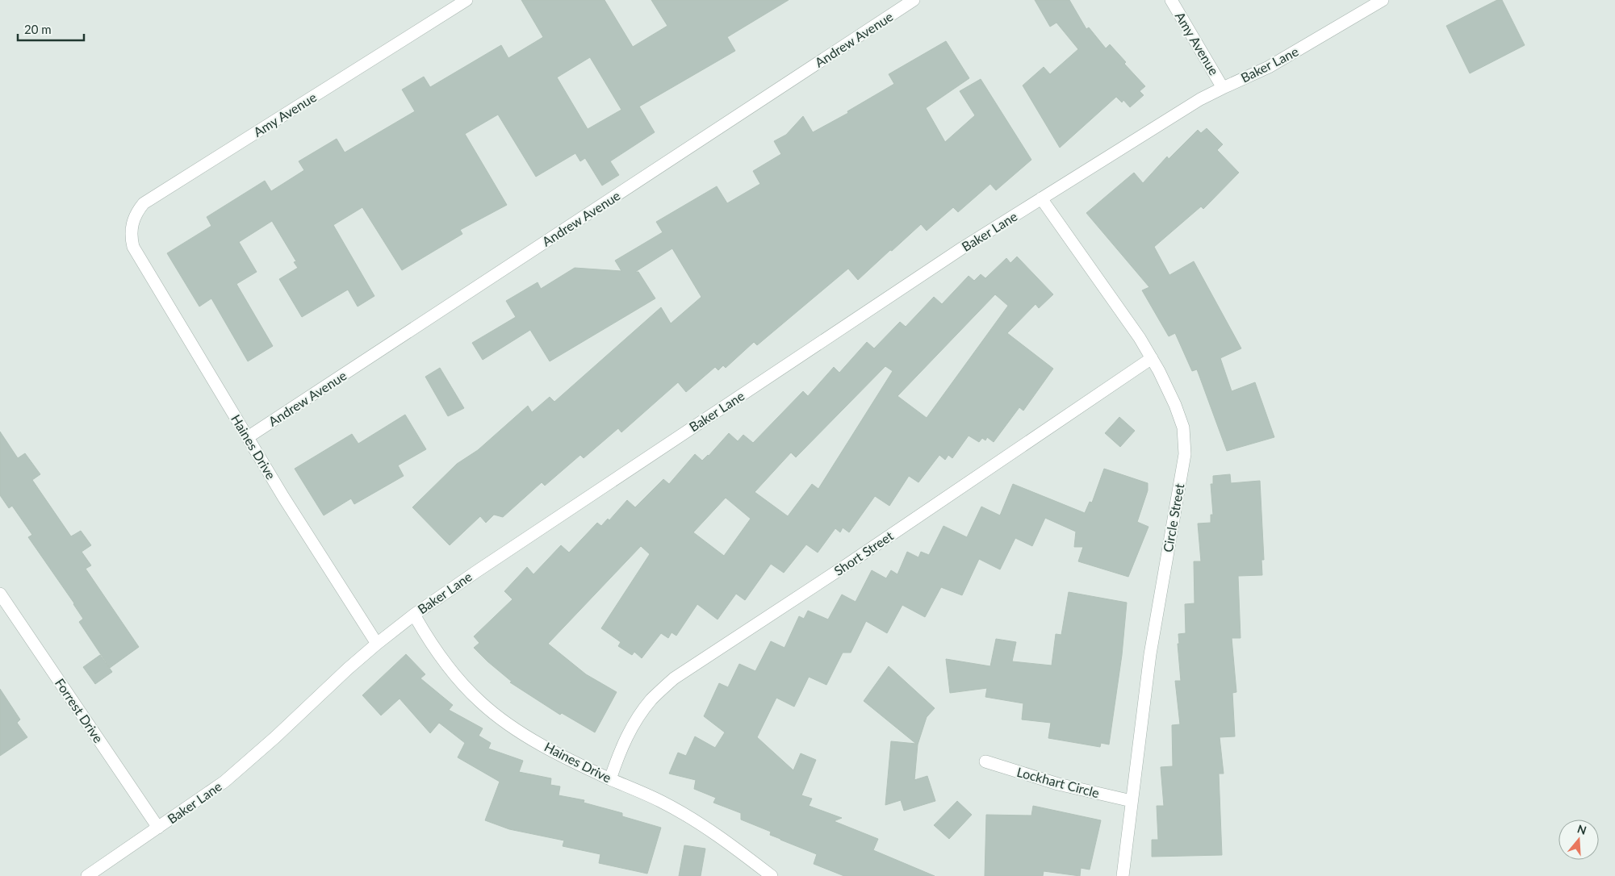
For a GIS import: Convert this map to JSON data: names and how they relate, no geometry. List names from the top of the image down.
{
  "streets": {
    "street": [
      "Andrew Avenue",
      "Amy Avenue",
      "Baker Lane",
      "Haines Drive",
      "Circle Street",
      "Short Street",
      "Forrest Drive",
      "Lockhart Circle"
    ]
  },
  "crossings": [
    ["Andrew Avenue", "Haines Drive"],
    ["Amy Avenue", "Baker Lane"],
    ["Amy Avenue", "Haines Drive"],
    ["Baker Lane", "Haines Drive"],
    ["Baker Lane", "Circle Street"],
    ["Baker Lane", "Forrest Drive"],
    ["Haines Drive", "Short Street"],
    ["Circle Street", "Short Street"],
    ["Circle Street", "Lockhart Circle"]
  ],
  "scale_bar": "20 m",
  "north": "top"
}
